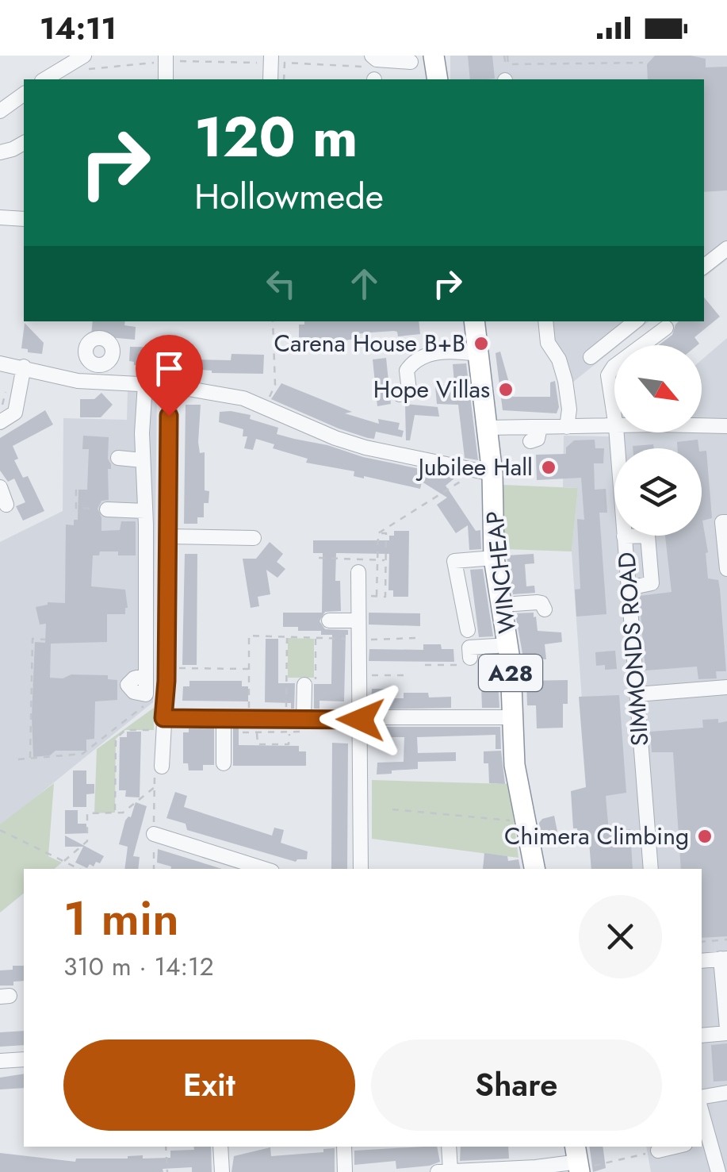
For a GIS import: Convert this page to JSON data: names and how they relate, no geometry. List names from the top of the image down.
{
  "streets": {
    "highway": ["WINCHEAP", "A28"],
    "street": ["SIMMONDS ROAD"]
  },
  "places": [
    "Carena House B+B",
    "Hope Villas",
    "Jubilee Hall",
    "Chimera Climbing"
  ],
  "north": "bottom right",
  "page": {
    "status": "14:11",
    "turn": ["120 m", "Hollowmede"],
    "heading": ["1 min", "310 m · 14:12"],
    "buttons": ["Exit", "Share"]
  }
}
